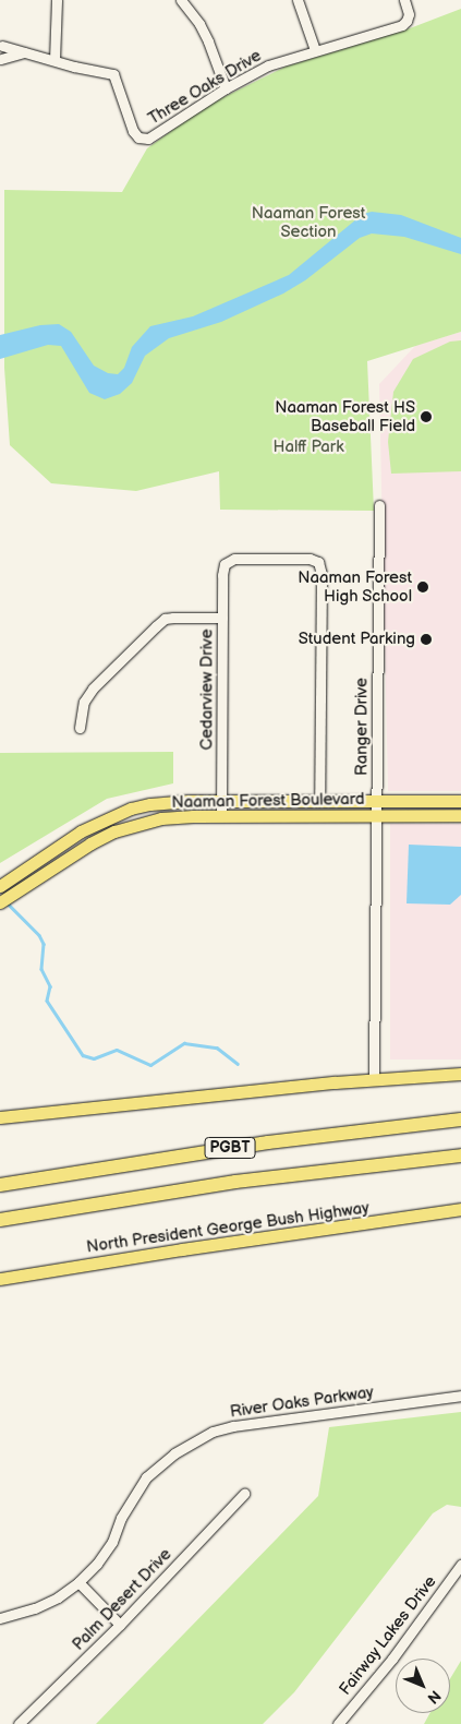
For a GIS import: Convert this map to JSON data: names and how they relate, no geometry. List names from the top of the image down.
{
  "streets": {
    "highway": ["PGBT"],
    "main road": ["Naaman Forest Boulevard", "North President George Bush Highway"],
    "street": [
      "Three Oaks Drive",
      "Cedarview Drive",
      "Ranger Drive",
      "River Oaks Parkway",
      "Palm Desert Drive",
      "Fairway Lakes Drive"
    ]
  },
  "crossings": [
    ["Cedarview Drive", "Naaman Forest Boulevard"],
    ["Ranger Drive", "Naaman Forest Boulevard"]
  ],
  "parks": ["Naaman Forest Section", "Halff Park"],
  "places": ["Naaman Forest HS Baseball Field", "Naaman Forest High School", "Student Parking"],
  "north": "bottom right"
}
